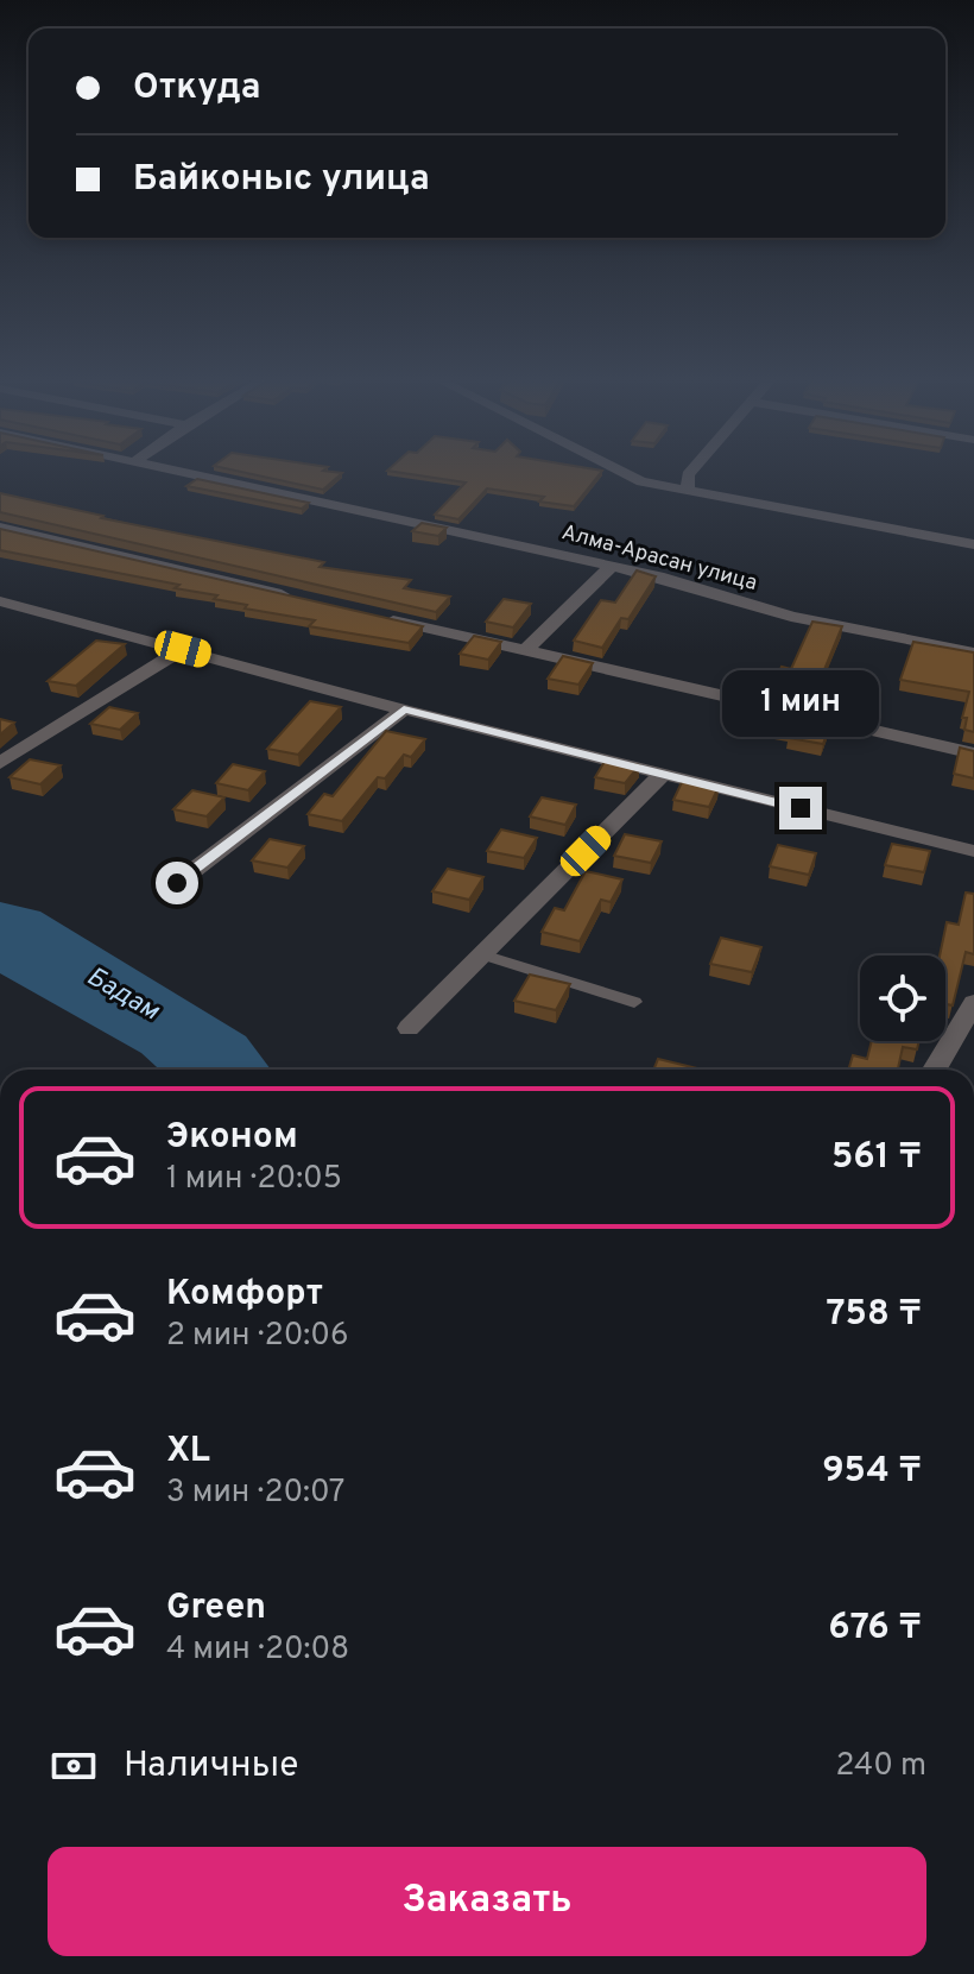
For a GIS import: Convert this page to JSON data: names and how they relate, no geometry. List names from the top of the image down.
{
  "streets": {
    "street": ["Алма-Арасан улица"]
  },
  "water": ["Бадам"],
  "page": {
    "banner": ["Откуда", "Байконыс улица"],
    "bubble": "1 мин",
    "list": [
      {
        "name": "Эконом",
        "note": "1 мин · 20:05",
        "value": "561 ₸"
      },
      {
        "name": "Комфорт",
        "note": "2 мин · 20:06",
        "value": "758 ₸"
      },
      {
        "name": "XL",
        "note": "3 мин · 20:07",
        "value": "954 ₸"
      },
      {
        "name": "Green",
        "note": "4 мин · 20:08",
        "value": "676 ₸"
      }
    ],
    "pay": ["Наличные", "240 m"],
    "buttons": "Заказать"
  }
}
